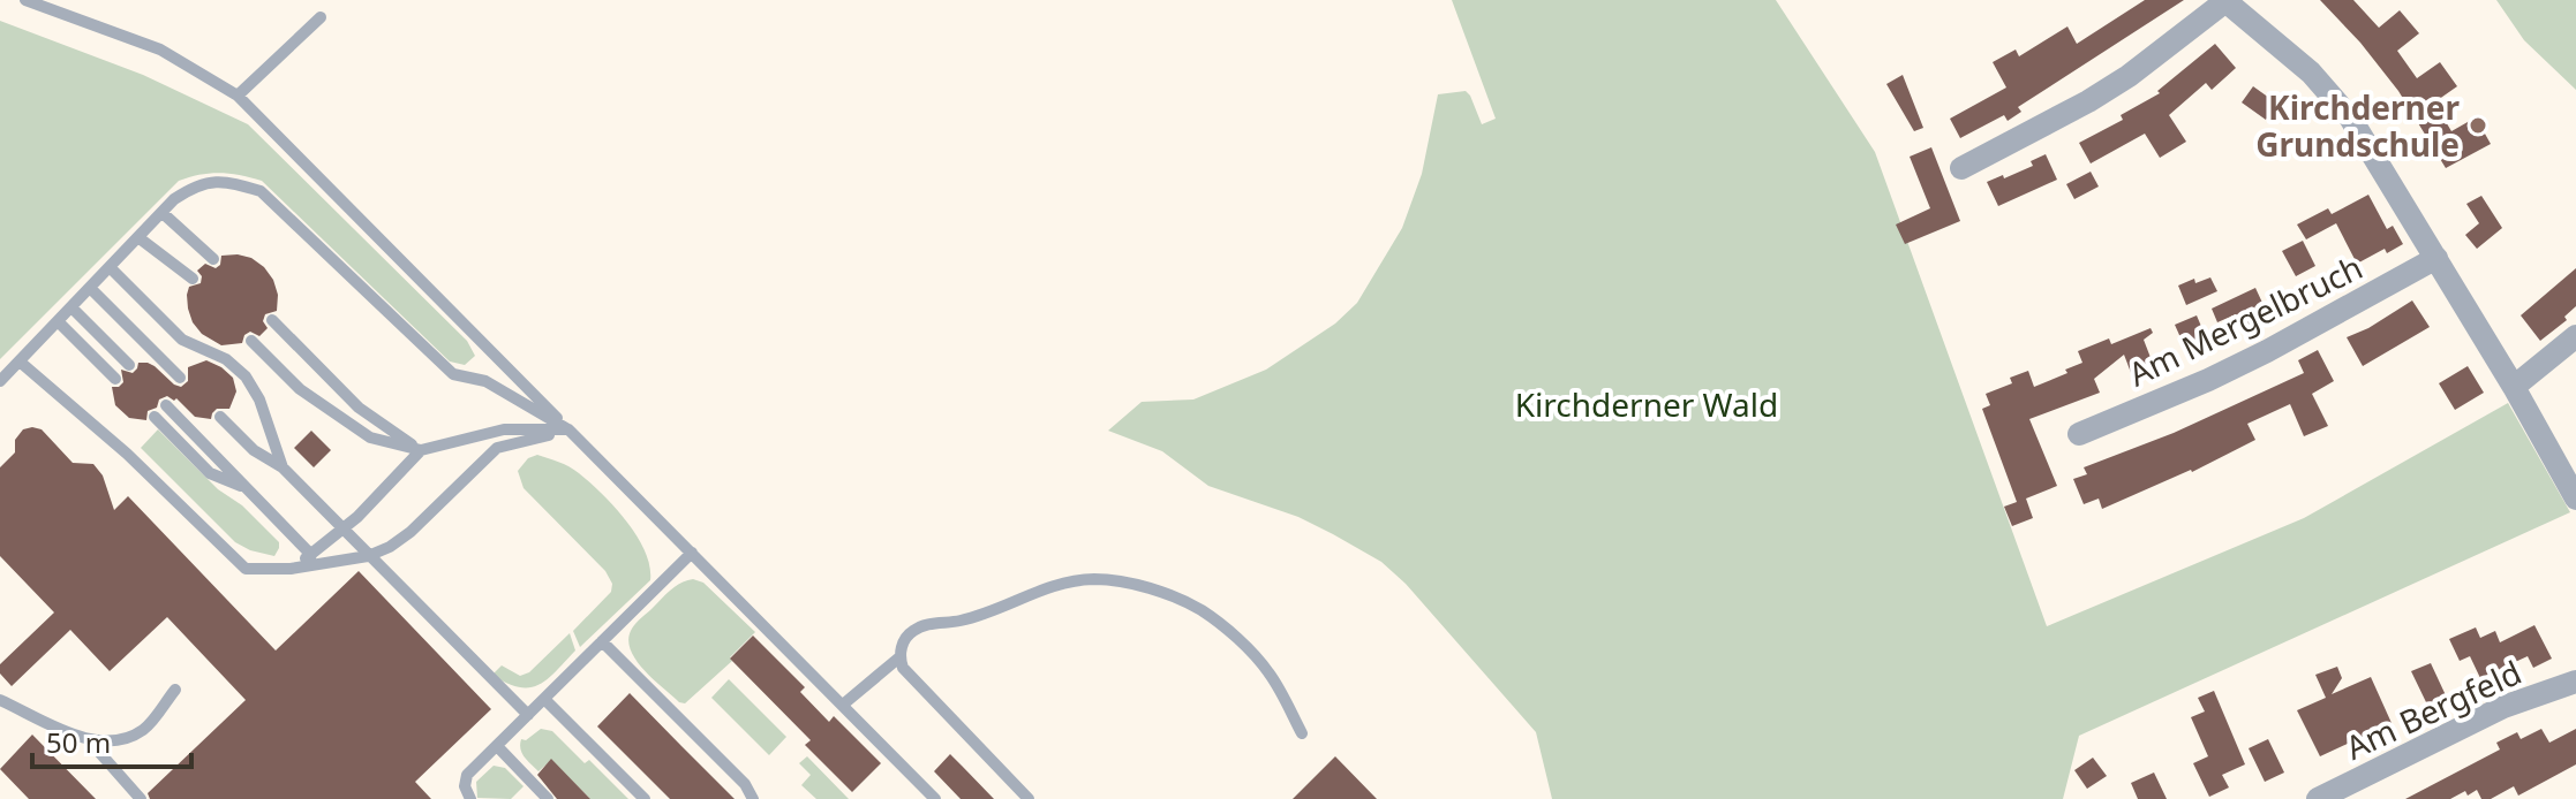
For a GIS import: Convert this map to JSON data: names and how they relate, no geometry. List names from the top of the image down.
{
  "streets": {
    "street": ["Am Mergelbruch", "Am Bergfeld"]
  },
  "parks": ["Kirchderner Wald"],
  "places": ["Kirchderner Grundschule"],
  "scale_bar": "50 m"
}
